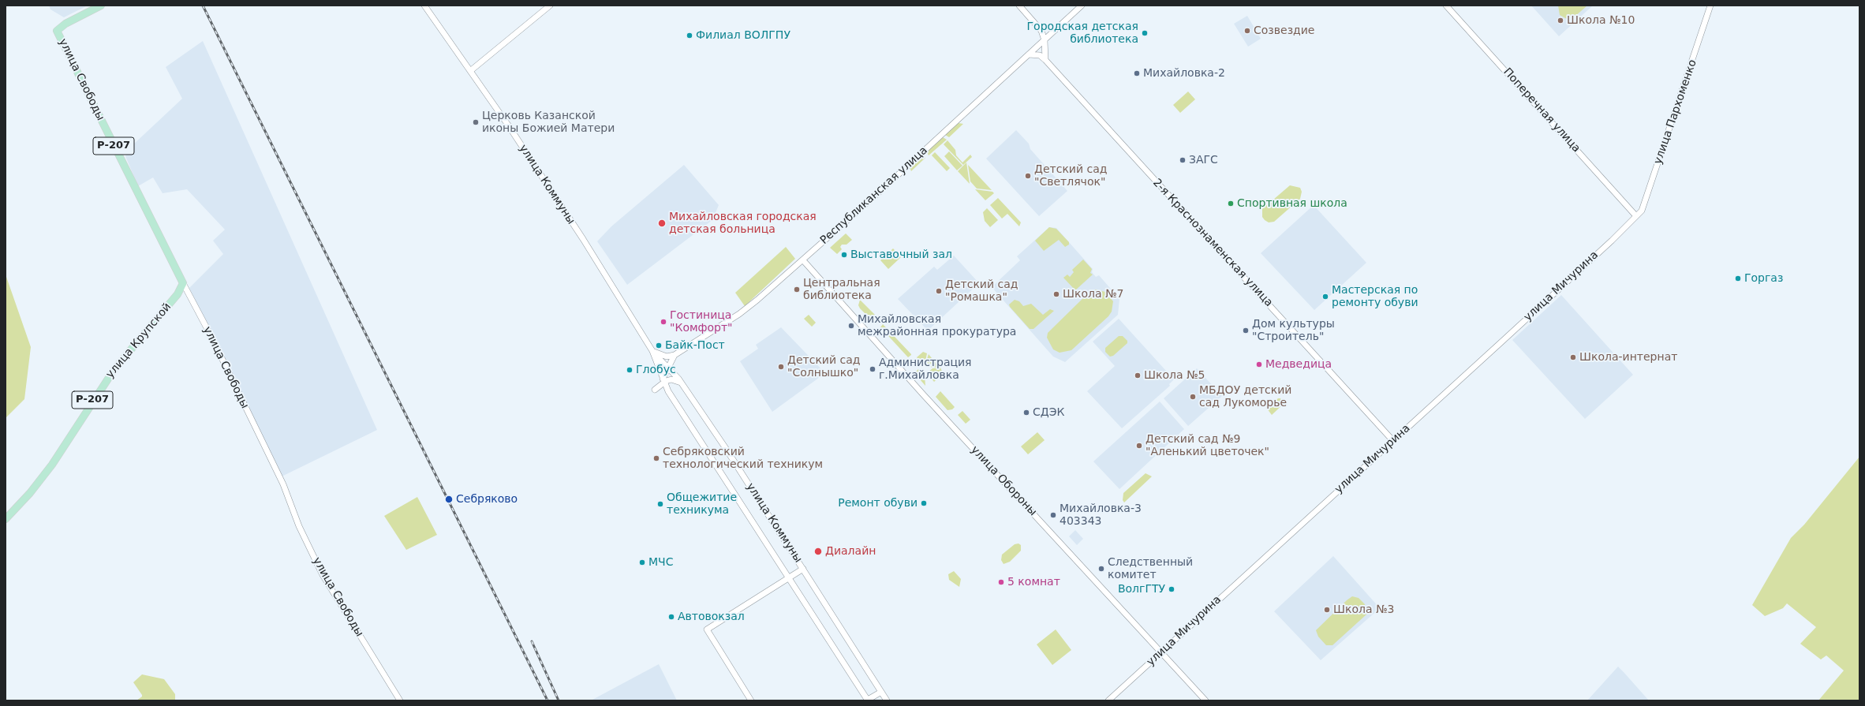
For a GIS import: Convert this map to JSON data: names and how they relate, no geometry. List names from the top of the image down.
{
  "streets": {
    "main road": ["улица Свободы", "Р-207", "улица Крупской"],
    "street": [
      "Поперечная улица",
      "улица Пархоменко",
      "улица Коммуны",
      "Республиканская улица",
      "2-я Краснознаменская улица",
      "улица Мичурина",
      "улица Обороны"
    ]
  },
  "crossings": [
    ["улица Свободы", "улица Крупской"],
    ["Поперечная улица", "улица Пархоменко"],
    ["Поперечная улица", "улица Мичурина"],
    ["улица Пархоменко", "улица Мичурина"],
    ["улица Коммуны", "Республиканская улица"],
    ["Республиканская улица", "улица Обороны"],
    ["2-я Краснознаменская улица", "улица Мичурина"],
    ["улица Мичурина", "улица Обороны"]
  ],
  "places": [
    "Школа №10",
    "Созвездие",
    "Городская детская библиотека",
    "Филиал ВОЛГПУ",
    "Михайловка-2",
    "Церковь Казанской иконы Божией Матери",
    "ЗАГС",
    "Детский сад \"Светлячок\"",
    "Спортивная школа",
    "Михайловская городская детская больница",
    "Выставочный зал",
    "Горгаз",
    "Центральная библиотека",
    "Детский сад \"Ромашка\"",
    "Школа №7",
    "Мастерская по ремонту обуви",
    "Гостиница \"Комфорт\"",
    "Михайловская межрайонная прокуратура",
    "Дом культуры \"Строитель\"",
    "Байк-Пост",
    "Школа-интернат",
    "Медведица",
    "Детский сад \"Солнышко\"",
    "Администрация г.Михайловка",
    "Глобус",
    "Школа №5",
    "МБДОУ детский сад Лукоморье",
    "СДЭК",
    "Детский сад №9 \"Аленький цветочек\"",
    "Себряковский технологический техникум",
    "Себряково",
    "Ремонт обуви",
    "Общежитие техникума",
    "Михайловка-3 403343",
    "Диалайн",
    "МЧС",
    "Следственный комитет",
    "5 комнат",
    "ВолгГТУ",
    "Школа №3",
    "Автовокзал"
  ]
}
